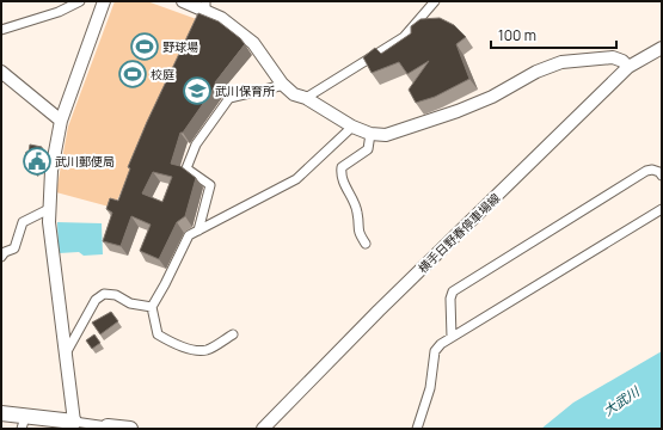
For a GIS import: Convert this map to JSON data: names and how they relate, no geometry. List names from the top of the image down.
{
  "streets": {
    "street": ["横手日野春停車場線"]
  },
  "water": ["大武川"],
  "places": {
    "sports": ["野球場", "校庭"],
    "school or university": ["武川保育所"],
    "public building": ["武川郵便局"]
  },
  "scale_bar": "100 m"
}
